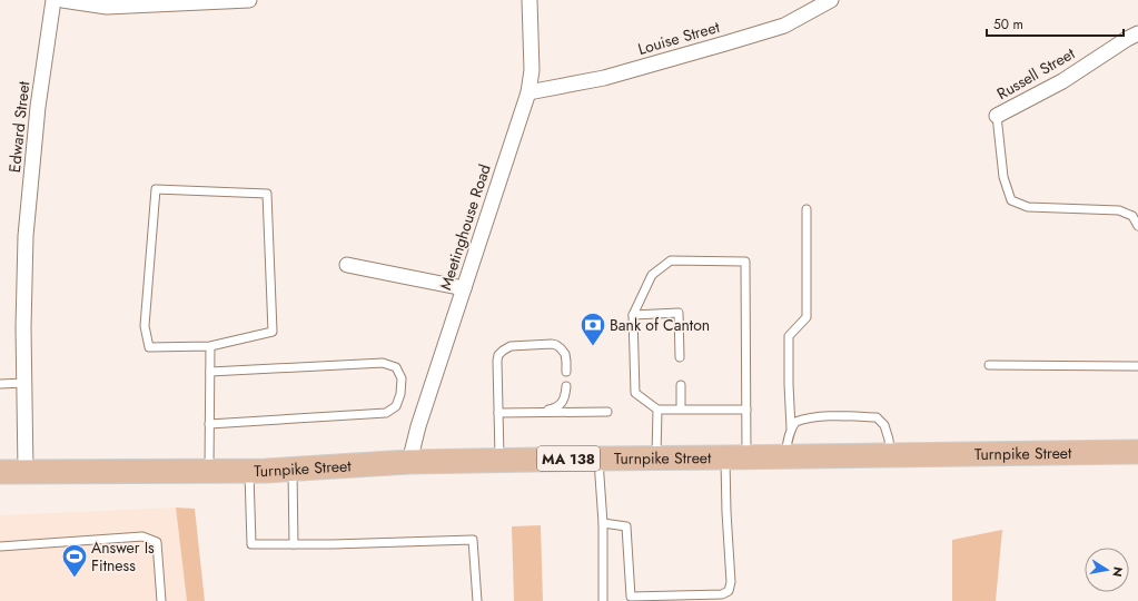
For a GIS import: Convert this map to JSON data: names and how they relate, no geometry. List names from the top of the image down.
{
  "streets": {
    "main road": ["Turnpike Street", "MA 138"],
    "street": [
      "Louise Street",
      "Russell Street",
      "Edward Street",
      "Meetinghouse Road"
    ]
  },
  "crossings": [
    ["Louise Street", "Meetinghouse Road"],
    ["Edward Street", "Turnpike Street"],
    ["Meetinghouse Road", "Turnpike Street"]
  ],
  "places": {
    "bank": ["Bank of Canton"],
    "sports": ["Answer Is Fitness"]
  },
  "scale_bar": "50 m",
  "north": "right"
}
